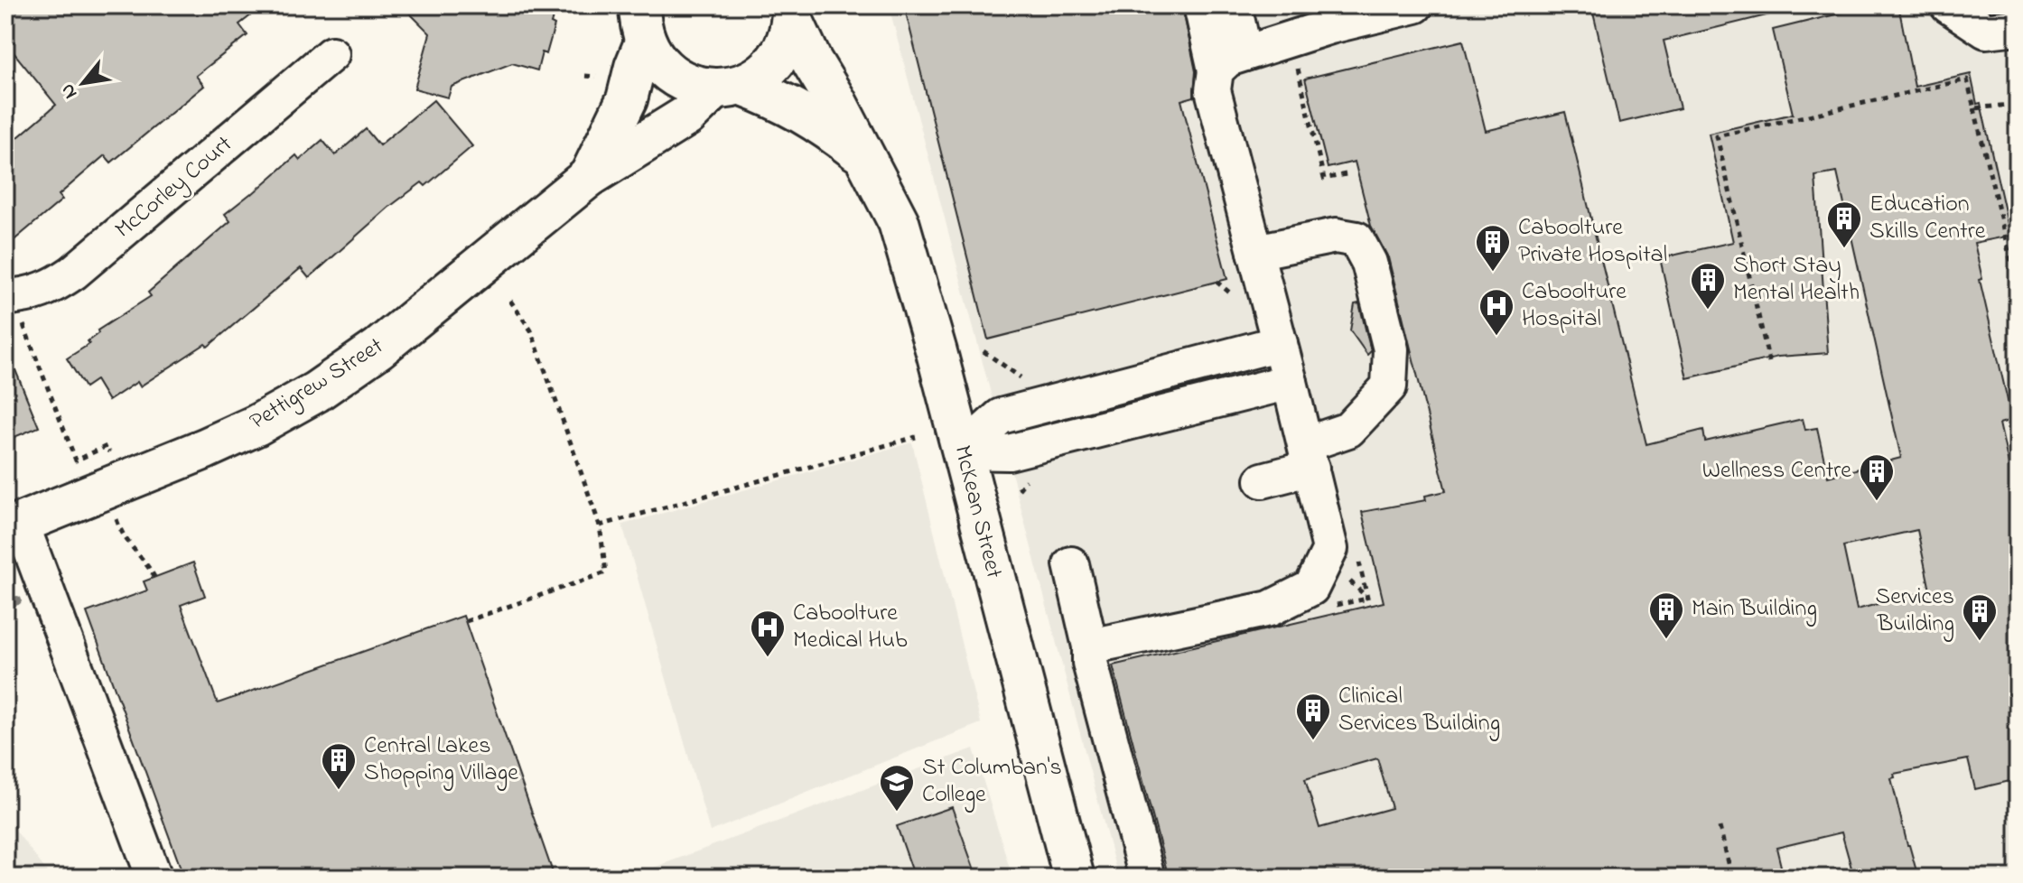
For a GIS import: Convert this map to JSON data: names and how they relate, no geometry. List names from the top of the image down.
{
  "streets": {
    "main road": ["Pettigrew Street", "McKean Street"],
    "street": ["McCorley Court"]
  },
  "crossings": [
    ["Pettigrew Street", "McKean Street"]
  ],
  "places": {
    "building": [
      "Education Skills Centre",
      "Caboolture Private Hospital",
      "Short Stay Mental Health",
      "Wellness Centre",
      "Main Building",
      "Services Building",
      "Clinical Services Building",
      "Central Lakes Shopping Village"
    ],
    "hospital": ["Caboolture Hospital", "Caboolture Medical Hub"],
    "school or university": ["St Columban's College"]
  },
  "north": "bottom left"
}
